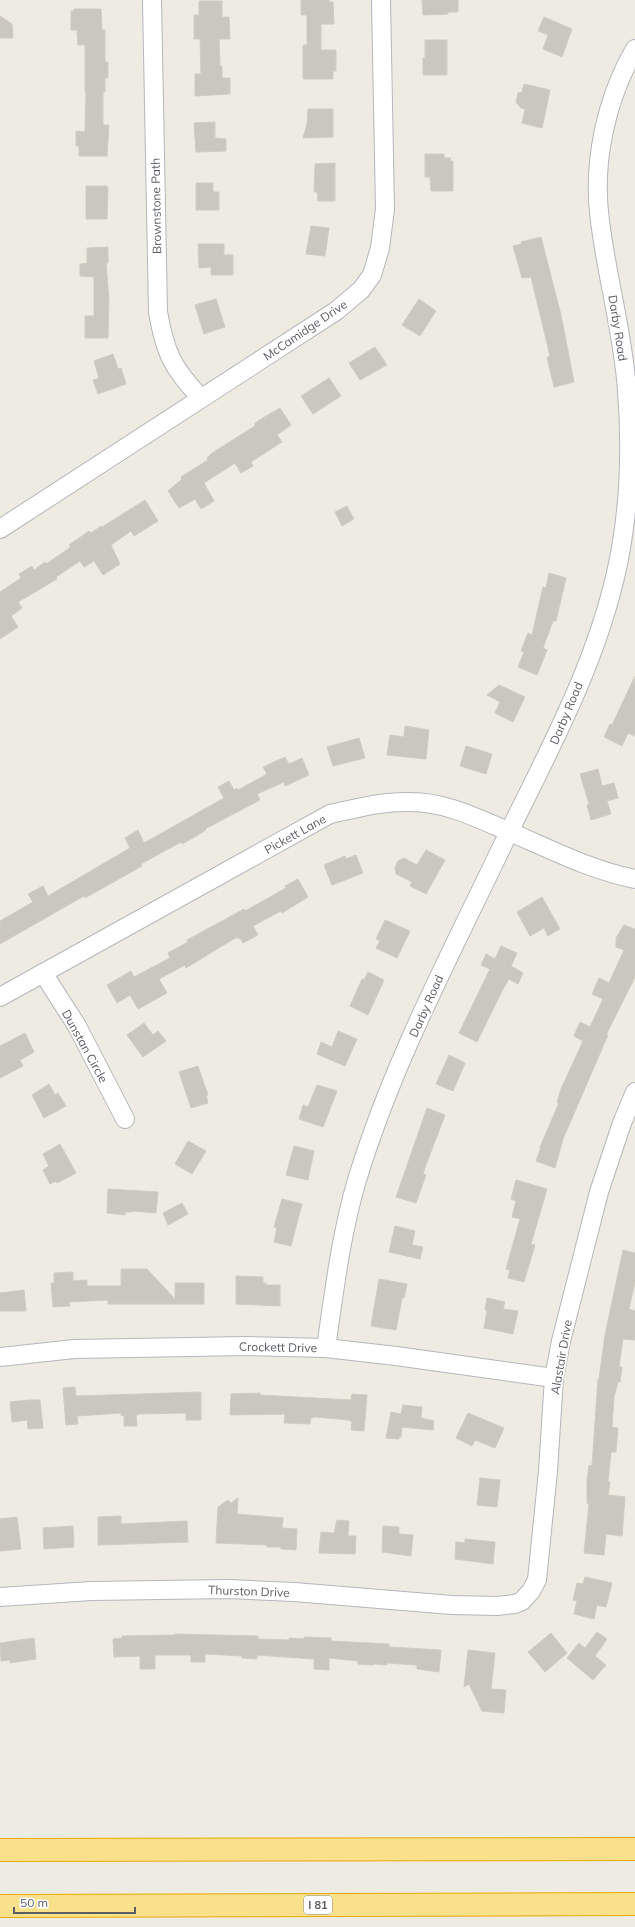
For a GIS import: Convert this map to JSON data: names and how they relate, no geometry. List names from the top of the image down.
{
  "streets": {
    "highway": ["I 81"],
    "street": [
      "Brownstone Path",
      "Darby Road",
      "McCamidge Drive",
      "Pickett Lane",
      "Dunstan Circle",
      "Crockett Drive",
      "Alastair Drive",
      "Thurston Drive"
    ]
  },
  "crossings": [
    ["Brownstone Path", "McCamidge Drive"],
    ["Darby Road", "Pickett Lane"],
    ["Darby Road", "Crockett Drive"],
    ["Pickett Lane", "Dunstan Circle"],
    ["Crockett Drive", "Alastair Drive"],
    ["Alastair Drive", "Thurston Drive"]
  ],
  "scale_bar": "50 m"
}
